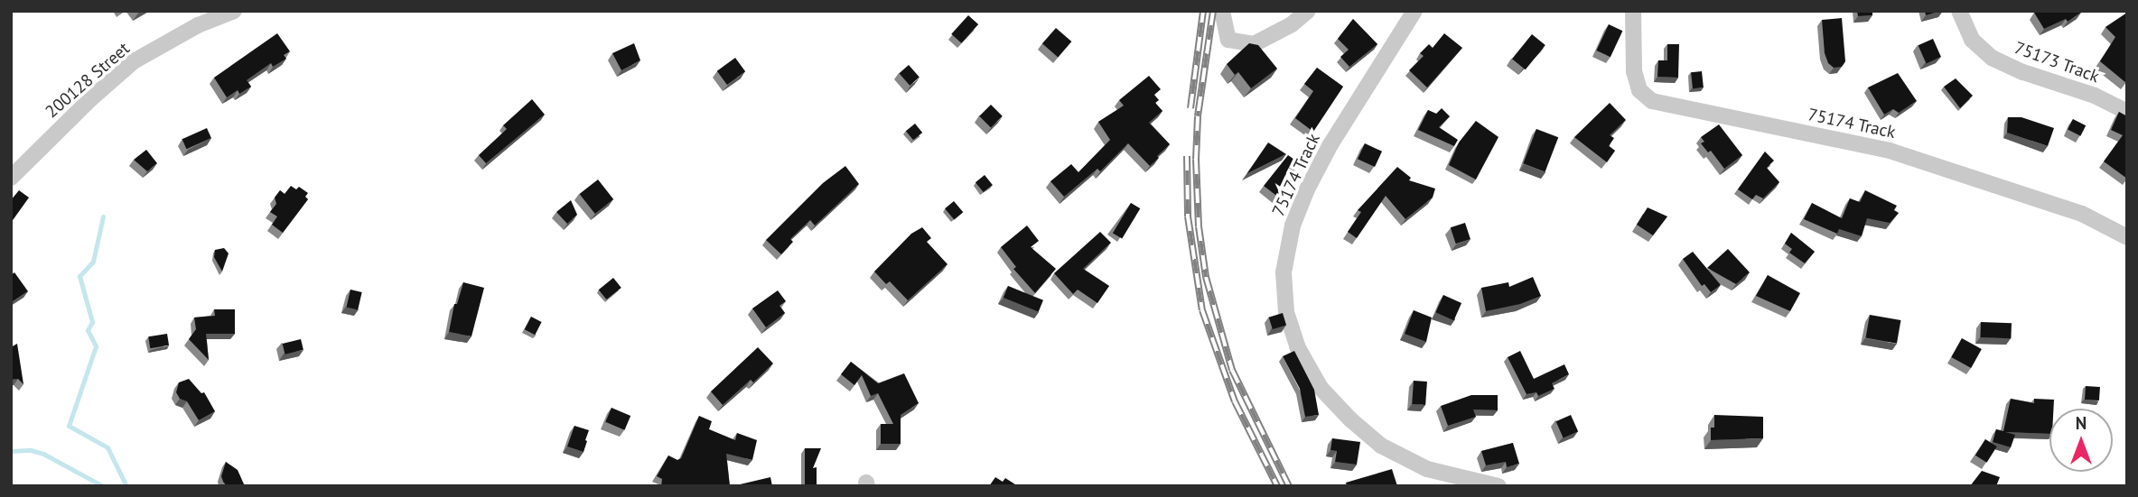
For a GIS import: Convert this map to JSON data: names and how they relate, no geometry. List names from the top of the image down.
{
  "streets": {
    "street": ["75173 Track", "200128 Street", "75174 Track"]
  },
  "north": "top"
}
